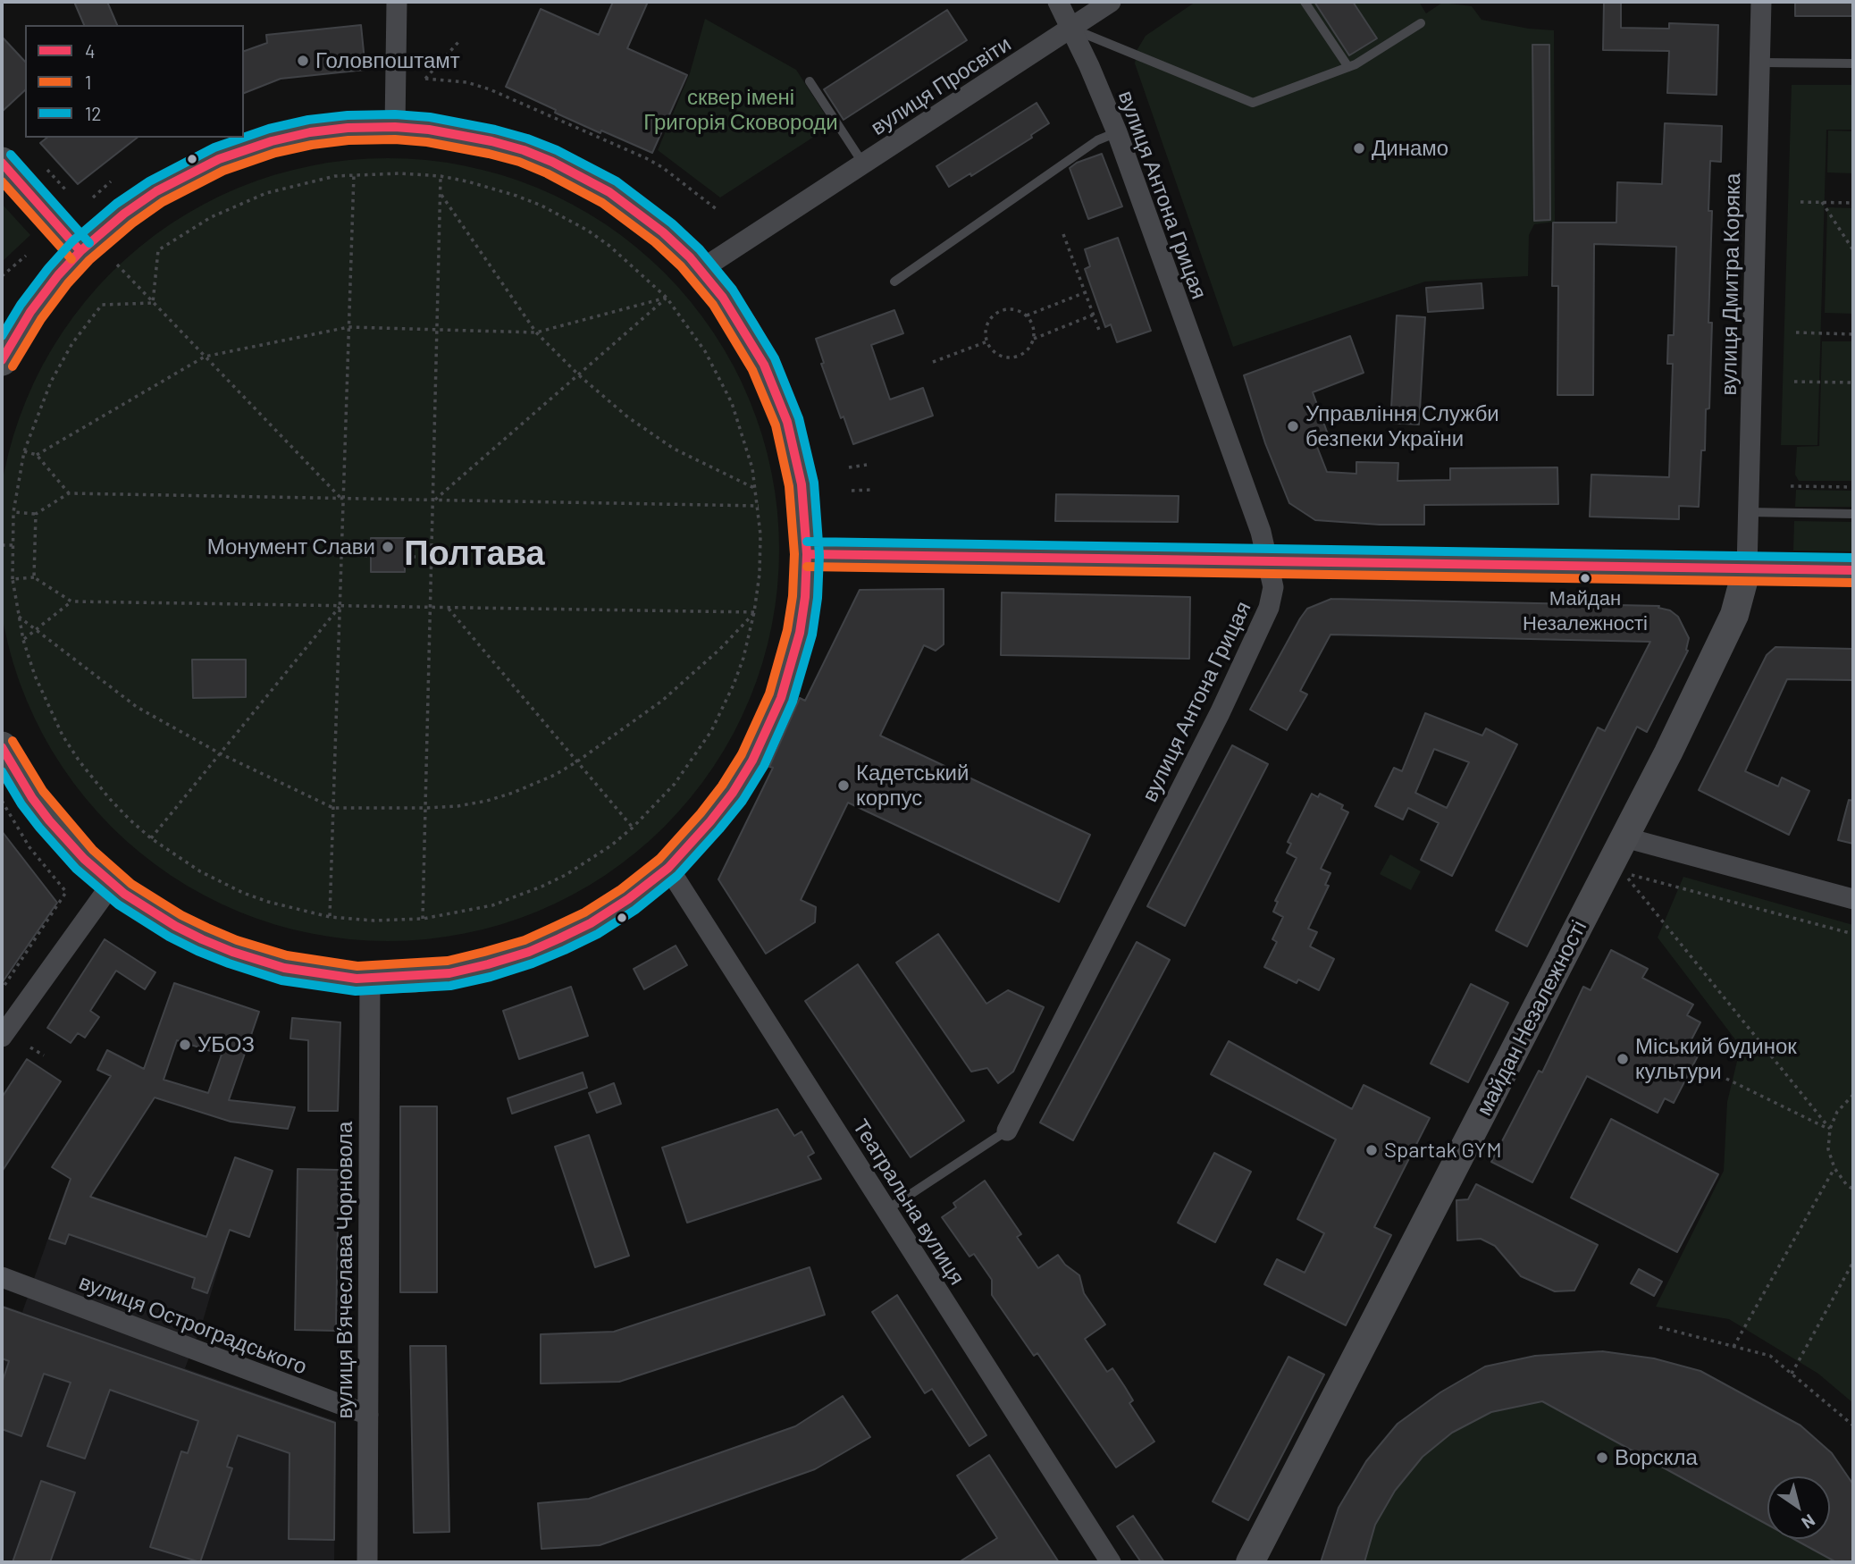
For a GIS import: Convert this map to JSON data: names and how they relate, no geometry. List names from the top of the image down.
{
  "streets": {
    "street": [
      "вулиця Просвіти",
      "вулиця Антона Грицая",
      "вулиця Дмитра Коряка",
      "майдан Незалежності",
      "Театральна вулиця",
      "вулиця Вʼячеслава Чорновола",
      "вулиця Остроградського"
    ]
  },
  "crossings": [
    ["вулиця Просвіти", "вулиця Антона Грицая"],
    ["вулиця Дмитра Коряка", "майдан Незалежності"],
    ["вулиця Вʼячеслава Чорновола", "вулиця Остроградського"]
  ],
  "districts": ["Полтава"],
  "parks": ["сквер імені Григорія Сковороди"],
  "places": [
    "Головпоштамт",
    "Динамо",
    "Управління Служби безпеки України",
    "Монумент Слави",
    "Майдан Незалежності",
    "Кадетський корпус",
    "УБОЗ",
    "Міський будинок культури",
    "Spartak GYM",
    "Ворскла"
  ],
  "lines": ["transit line 12", "transit line 4", "transit line 1"],
  "legend": ["4", "1", "12"],
  "north": "bottom right"
}
